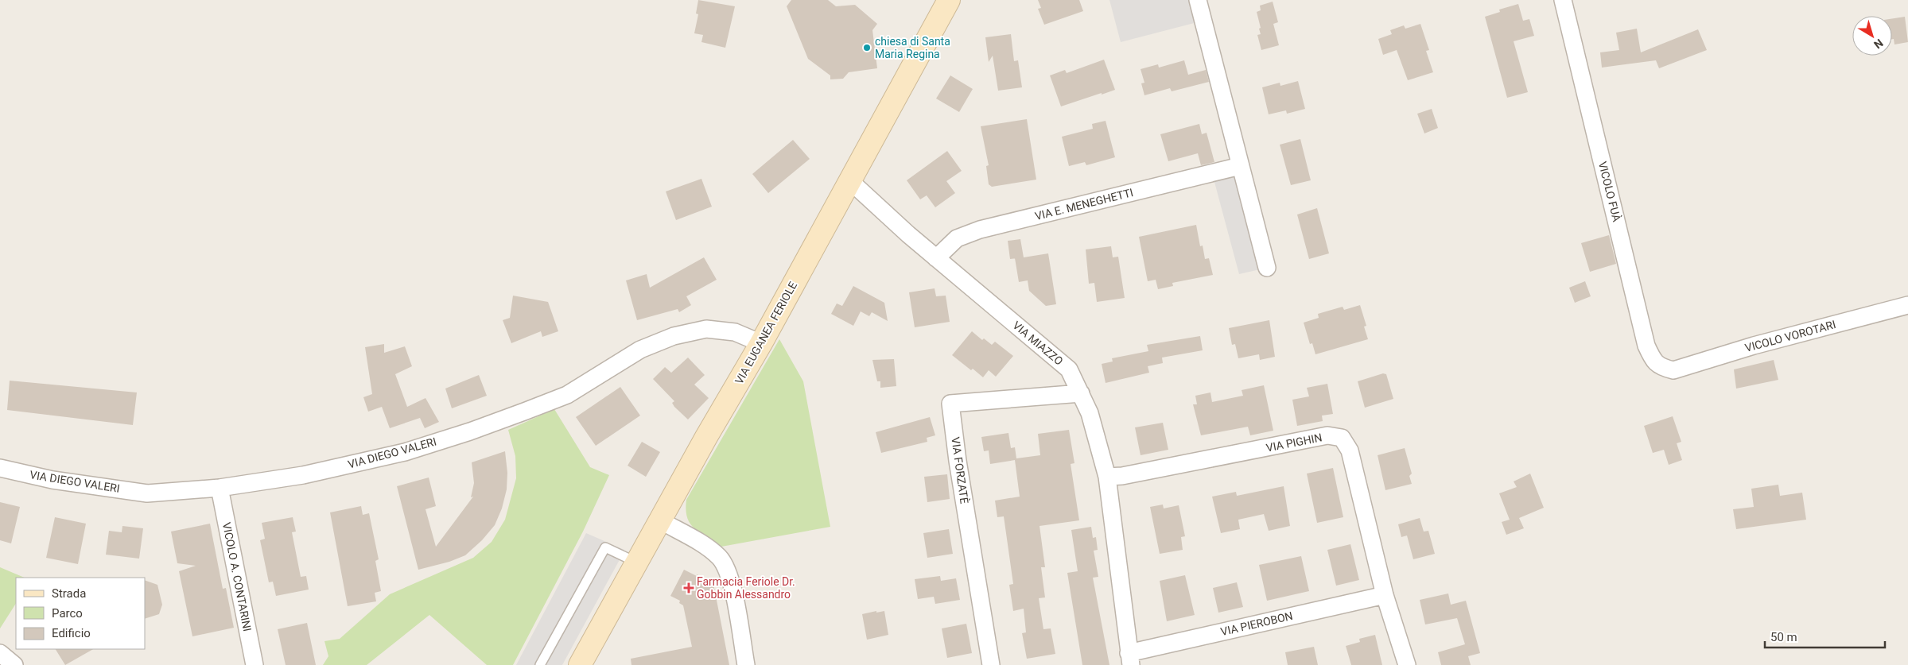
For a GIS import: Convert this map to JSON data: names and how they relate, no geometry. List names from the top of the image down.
{
  "streets": {
    "main road": ["VIA EUGANEA FERIOLE"],
    "street": [
      "VICOLO FUÀ",
      "VIA E. MENEGHETTI",
      "VICOLO VOROTARI",
      "VIA MIAZZO",
      "VIA PIGHIN",
      "VIA DIEGO VALERI",
      "VIA FORZATÈ",
      "VICOLO A. CONTARINI",
      "VIA PIEROBON"
    ]
  },
  "crossings": [
    ["VICOLO FUÀ", "VICOLO VOROTARI"],
    ["VIA E. MENEGHETTI", "VIA MIAZZO"],
    ["VIA EUGANEA FERIOLE", "VIA MIAZZO"],
    ["VIA EUGANEA FERIOLE", "VIA DIEGO VALERI"],
    ["VIA MIAZZO", "VIA PIGHIN"],
    ["VIA MIAZZO", "VIA FORZATÈ"],
    ["VIA MIAZZO", "VIA PIEROBON"],
    ["VIA PIGHIN", "VIA PIEROBON"],
    ["VIA DIEGO VALERI", "VICOLO A. CONTARINI"]
  ],
  "places": {
    "other": ["chiesa di Santa Maria Regina"],
    "health": ["Farmacia Feriole Dr. Gobbin Alessandro"]
  },
  "legend": ["Strada", "Parco", "Edificio"],
  "scale_bar": "50 m",
  "north": "bottom right"
}
